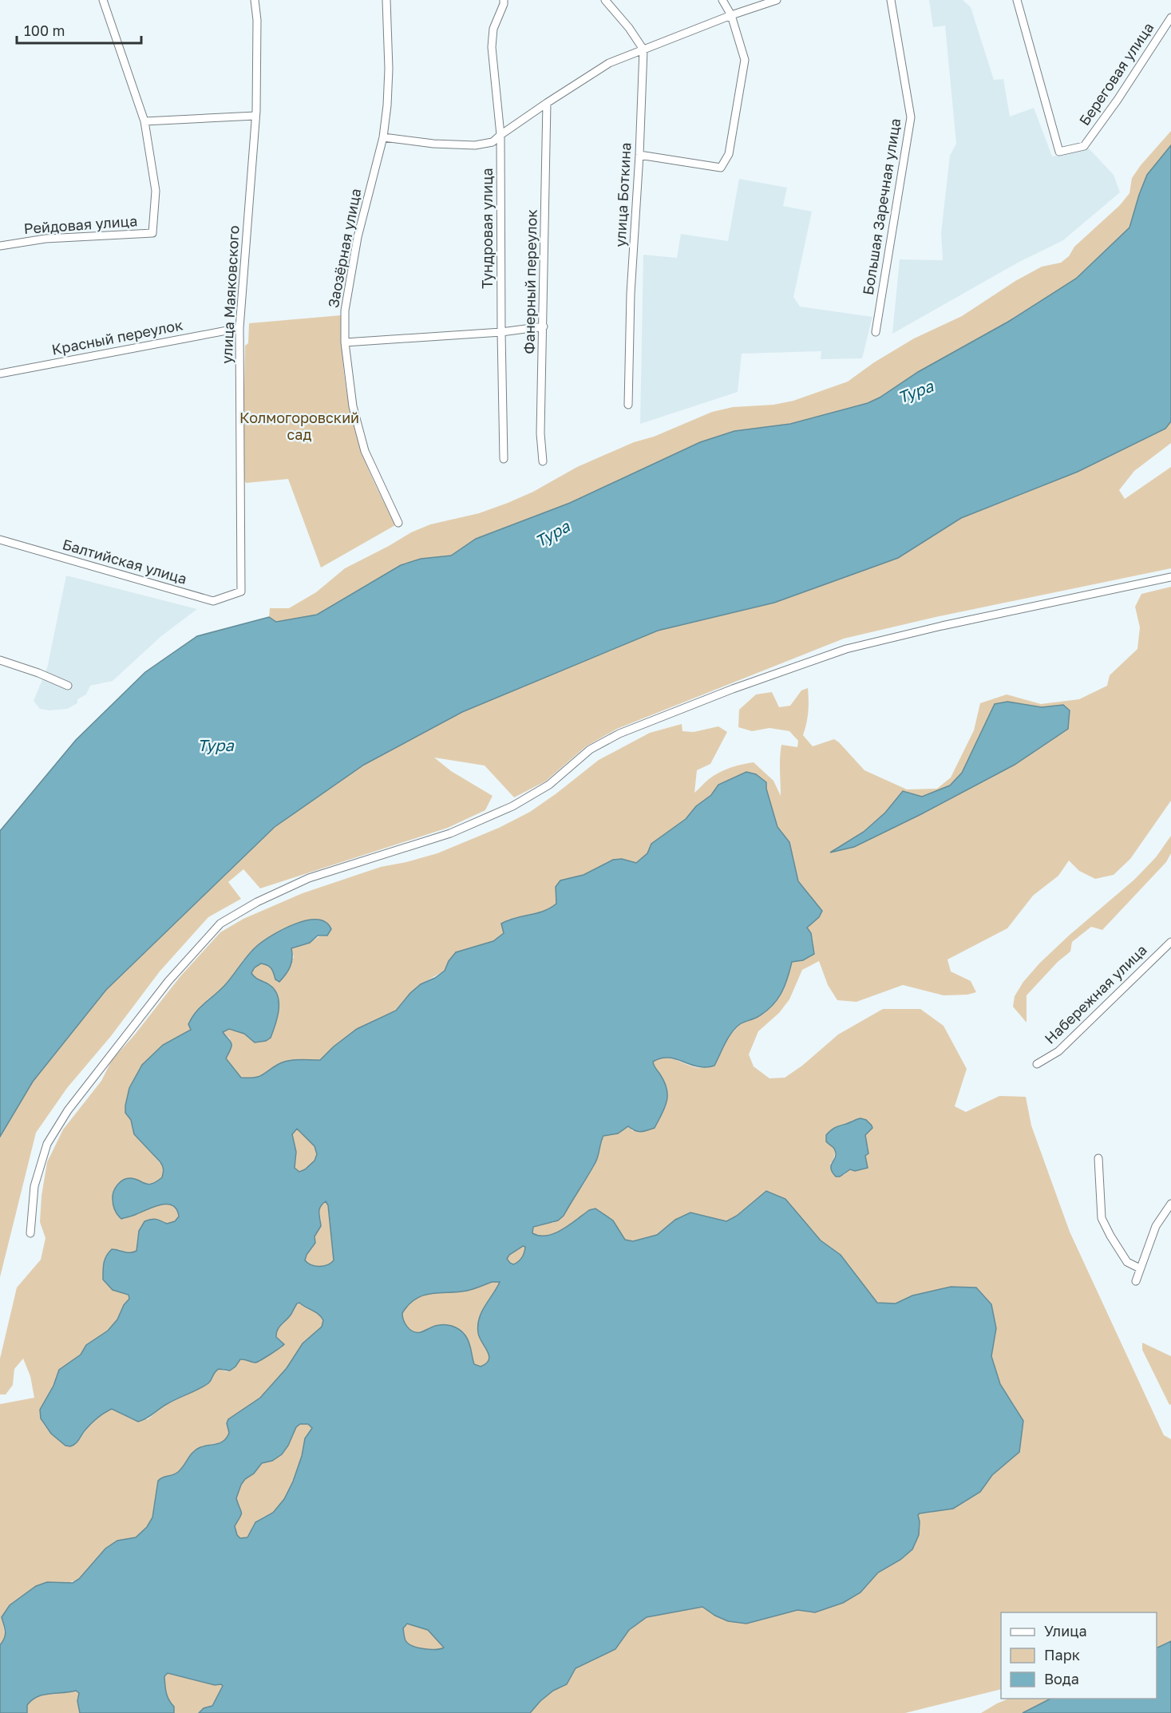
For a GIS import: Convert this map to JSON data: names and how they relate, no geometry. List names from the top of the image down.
{
  "streets": {
    "street": [
      "Береговая улица",
      "улица Боткина",
      "Большая Заречная улица",
      "Рейдовая улица",
      "Тундровая улица",
      "Заозёрная улица",
      "Фанерный переулок",
      "улица Маяковского",
      "Красный переулок",
      "Балтийская улица",
      "Набережная улица"
    ]
  },
  "crossings": [
    ["улица Маяковского", "Красный переулок"],
    ["улица Маяковского", "Балтийская улица"]
  ],
  "water": ["Тура"],
  "parks": ["Колмогоровский сад"],
  "legend": ["Улица", "Парк", "Вода"],
  "scale_bar": "100 m"
}
